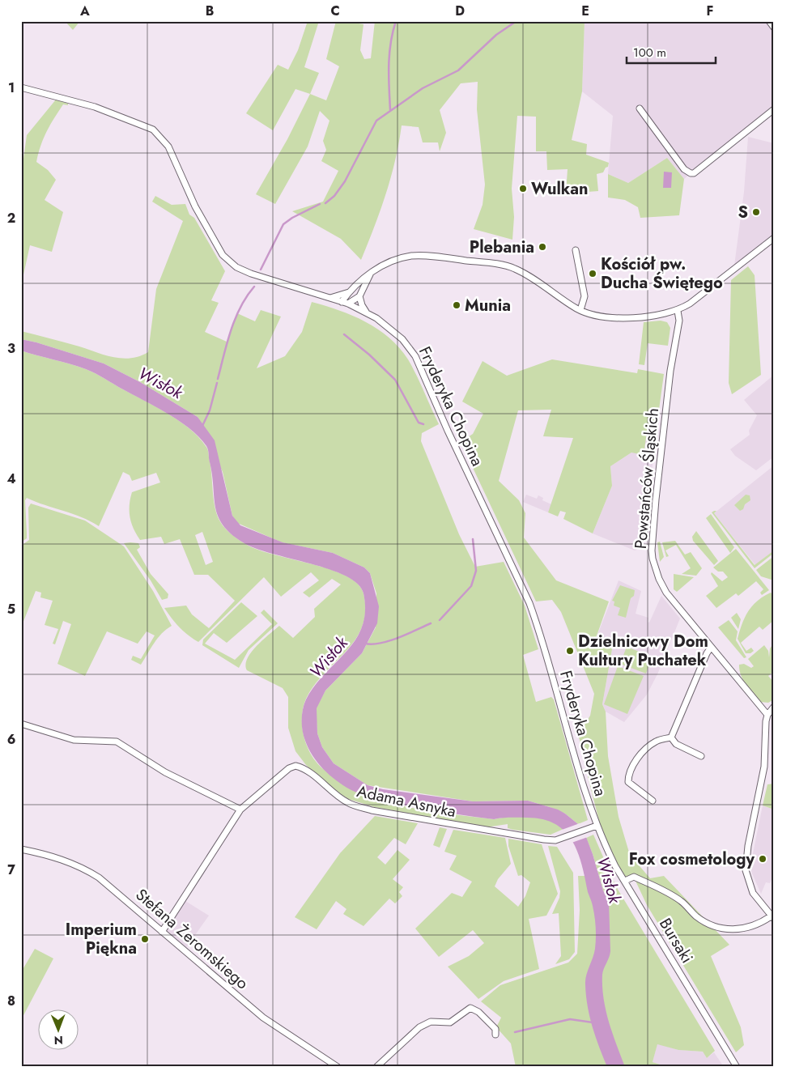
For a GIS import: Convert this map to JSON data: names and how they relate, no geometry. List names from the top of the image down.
{
  "streets": {
    "street": [
      "Fryderyka Chopina",
      "Powstańców Śląskich",
      "Adama Asnyka",
      "Stefana Żeromskiego",
      "Bursaki"
    ]
  },
  "crossings": [
    ["Fryderyka Chopina", "Adama Asnyka"],
    ["Fryderyka Chopina", "Bursaki"],
    ["Adama Asnyka", "Stefana Żeromskiego"],
    ["Adama Asnyka", "Bursaki"]
  ],
  "water": ["Wisłok"],
  "places": [
    "Wulkan",
    "S",
    "Plebania",
    "Kościół pw. Ducha Świętego",
    "Munia",
    "Dzielnicowy Dom Kultury Puchatek",
    "Fox cosmetology",
    "Imperium Piękna"
  ],
  "scale_bar": "100 m",
  "north": "bottom",
  "grid": {
    "columns": [
      "A",
      "B",
      "C",
      "D",
      "E",
      "F"
    ],
    "rows": [
      "1",
      "2",
      "3",
      "4",
      "5",
      "6",
      "7",
      "8"
    ]
  }
}
